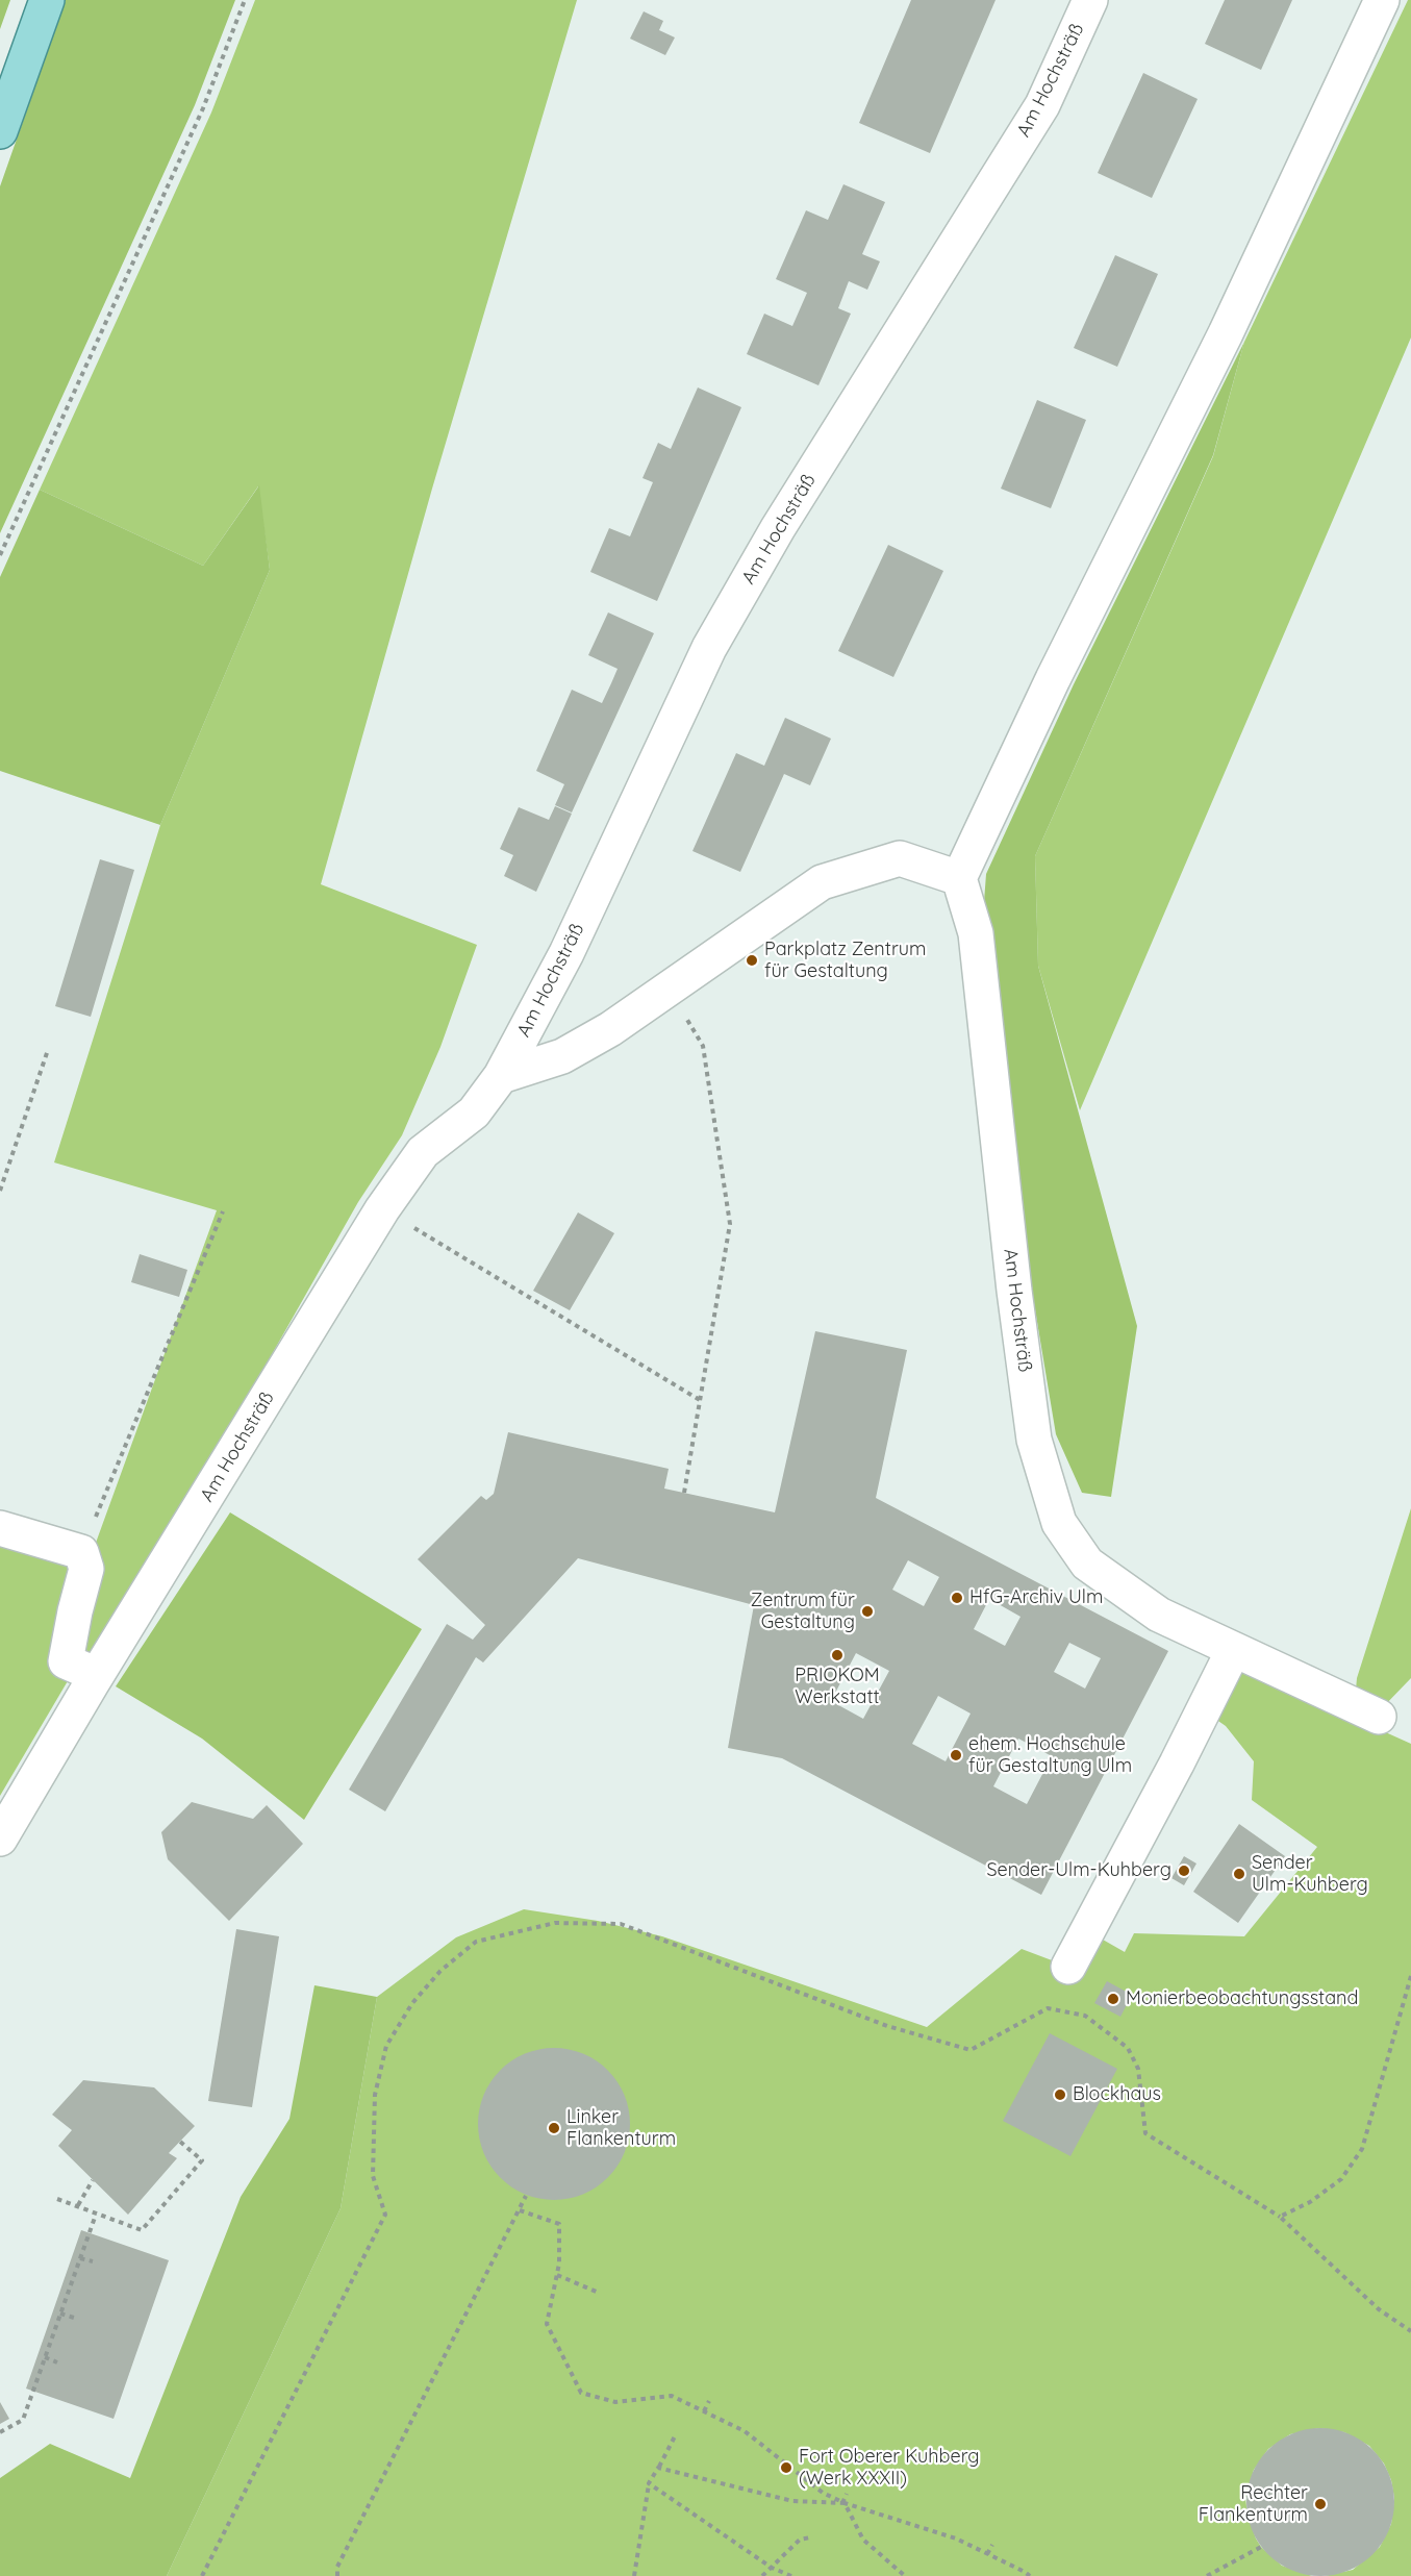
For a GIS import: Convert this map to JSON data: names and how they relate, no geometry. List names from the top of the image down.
{
  "streets": {
    "street": ["Am Hochsträß"]
  },
  "places": [
    "Parkplatz Zentrum für Gestaltung",
    "HfG-Archiv Ulm",
    "Zentrum für Gestaltung",
    "PRIOKOM Werkstatt",
    "ehem. Hochschule für Gestaltung Ulm",
    "Sender-Ulm-Kuhberg",
    "Sender Ulm-Kuhberg",
    "Monierbeobachtungsstand",
    "Blockhaus",
    "Linker Flankenturm",
    "Fort Oberer Kuhberg (Werk XXXII)",
    "Rechter Flankenturm"
  ]
}
